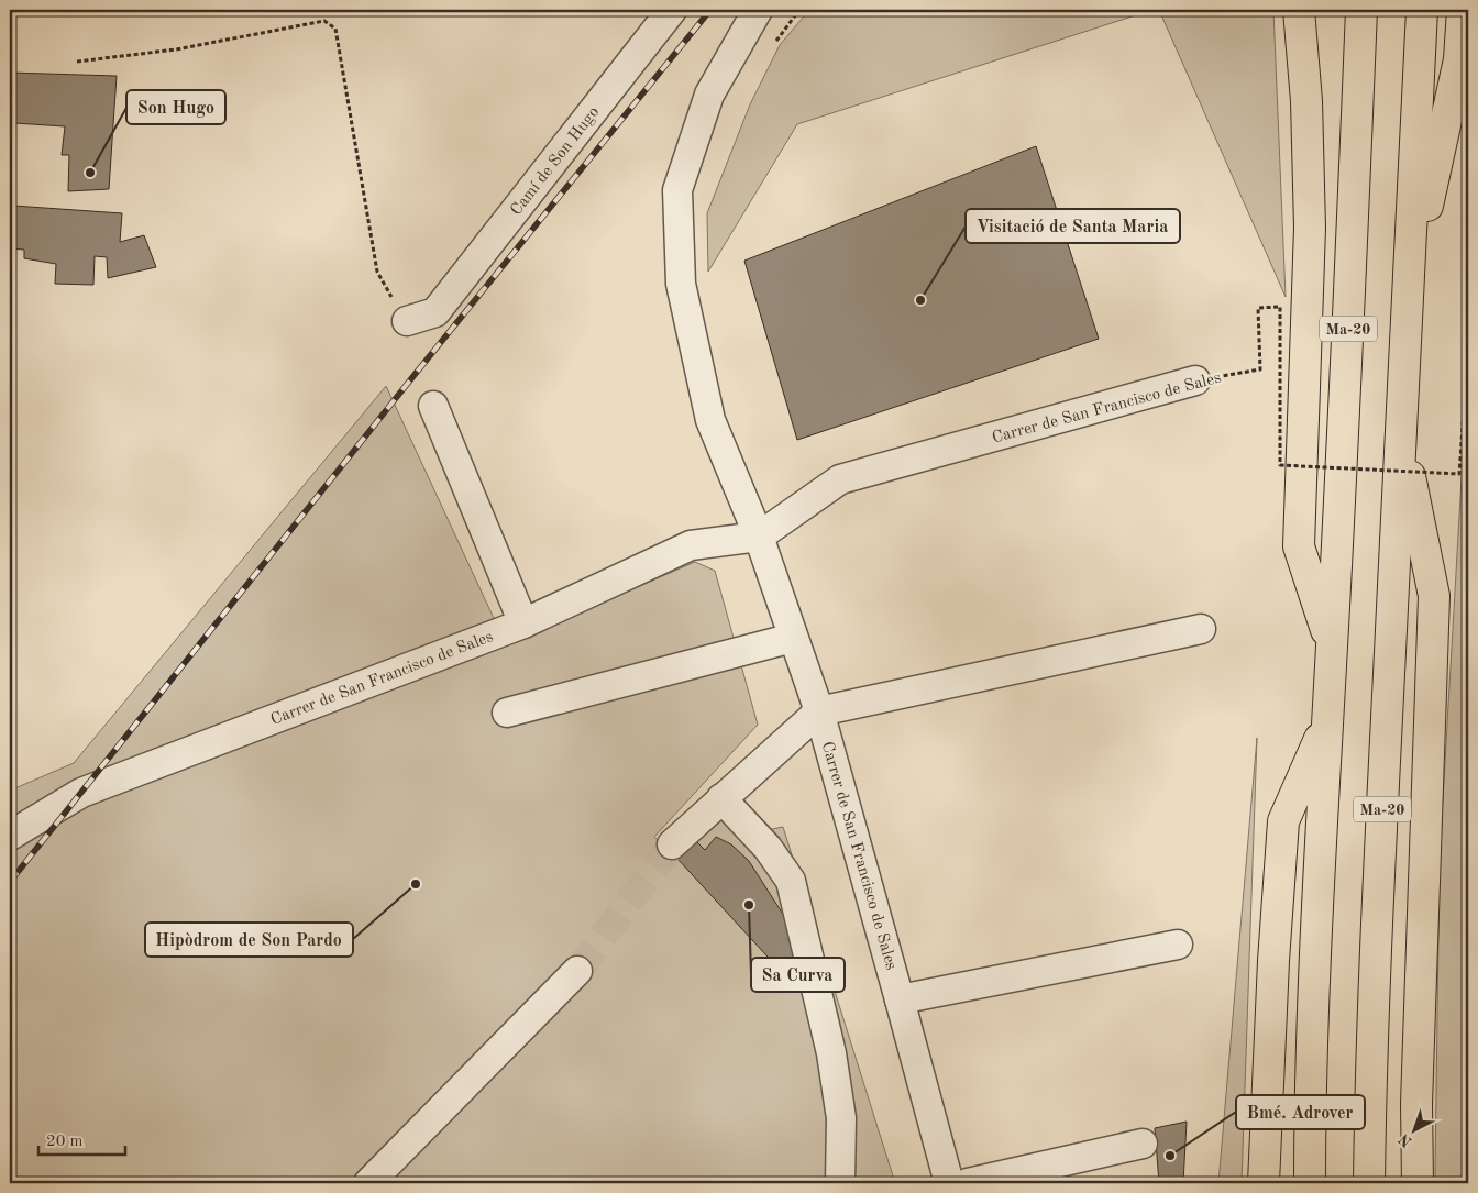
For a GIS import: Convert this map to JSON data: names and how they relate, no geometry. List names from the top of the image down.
{
  "streets": {
    "highway": ["Ma-20"],
    "street": ["Camí de Son Hugo", "Carrer de San Francisco de Sales"]
  },
  "places": [
    "Son Hugo",
    "Visitació de Santa Maria",
    "Hipòdrom de Son Pardo",
    "Sa Curva",
    "Bmé. Adrover"
  ],
  "scale_bar": "20 m",
  "north": "bottom left"
}
